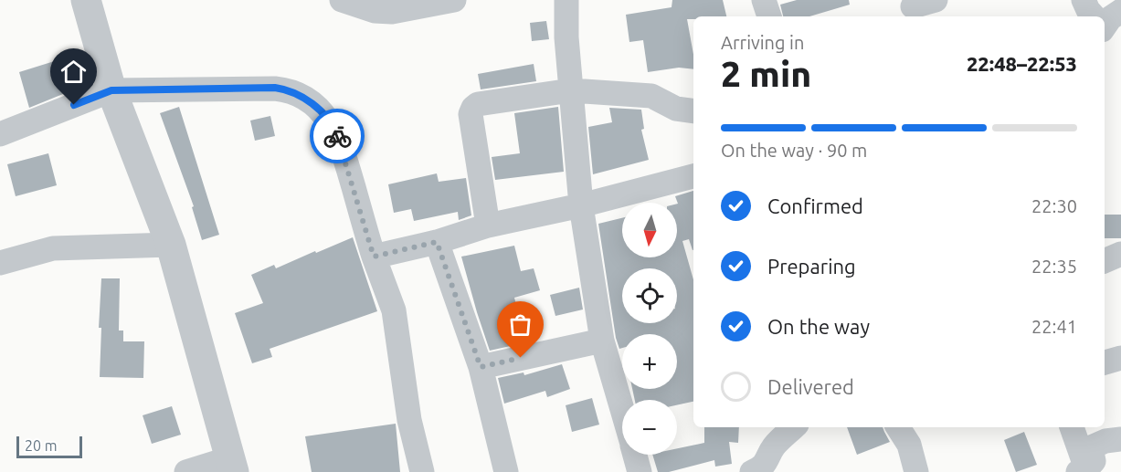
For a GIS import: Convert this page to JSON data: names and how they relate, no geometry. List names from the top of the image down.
{
  "scale_bar": "20 m",
  "north": "bottom",
  "page": {
    "heading": ["2 min", "Arriving in", "22:48–22:53"],
    "bar": "On the way · 90 m",
    "list": [
      ["Confirmed", "22:30"],
      ["Preparing", "22:35"],
      ["On the way", "22:41"],
      "Delivered"
    ],
    "map_buttons": ["+", "−"],
    "scale": "20 m"
  }
}
